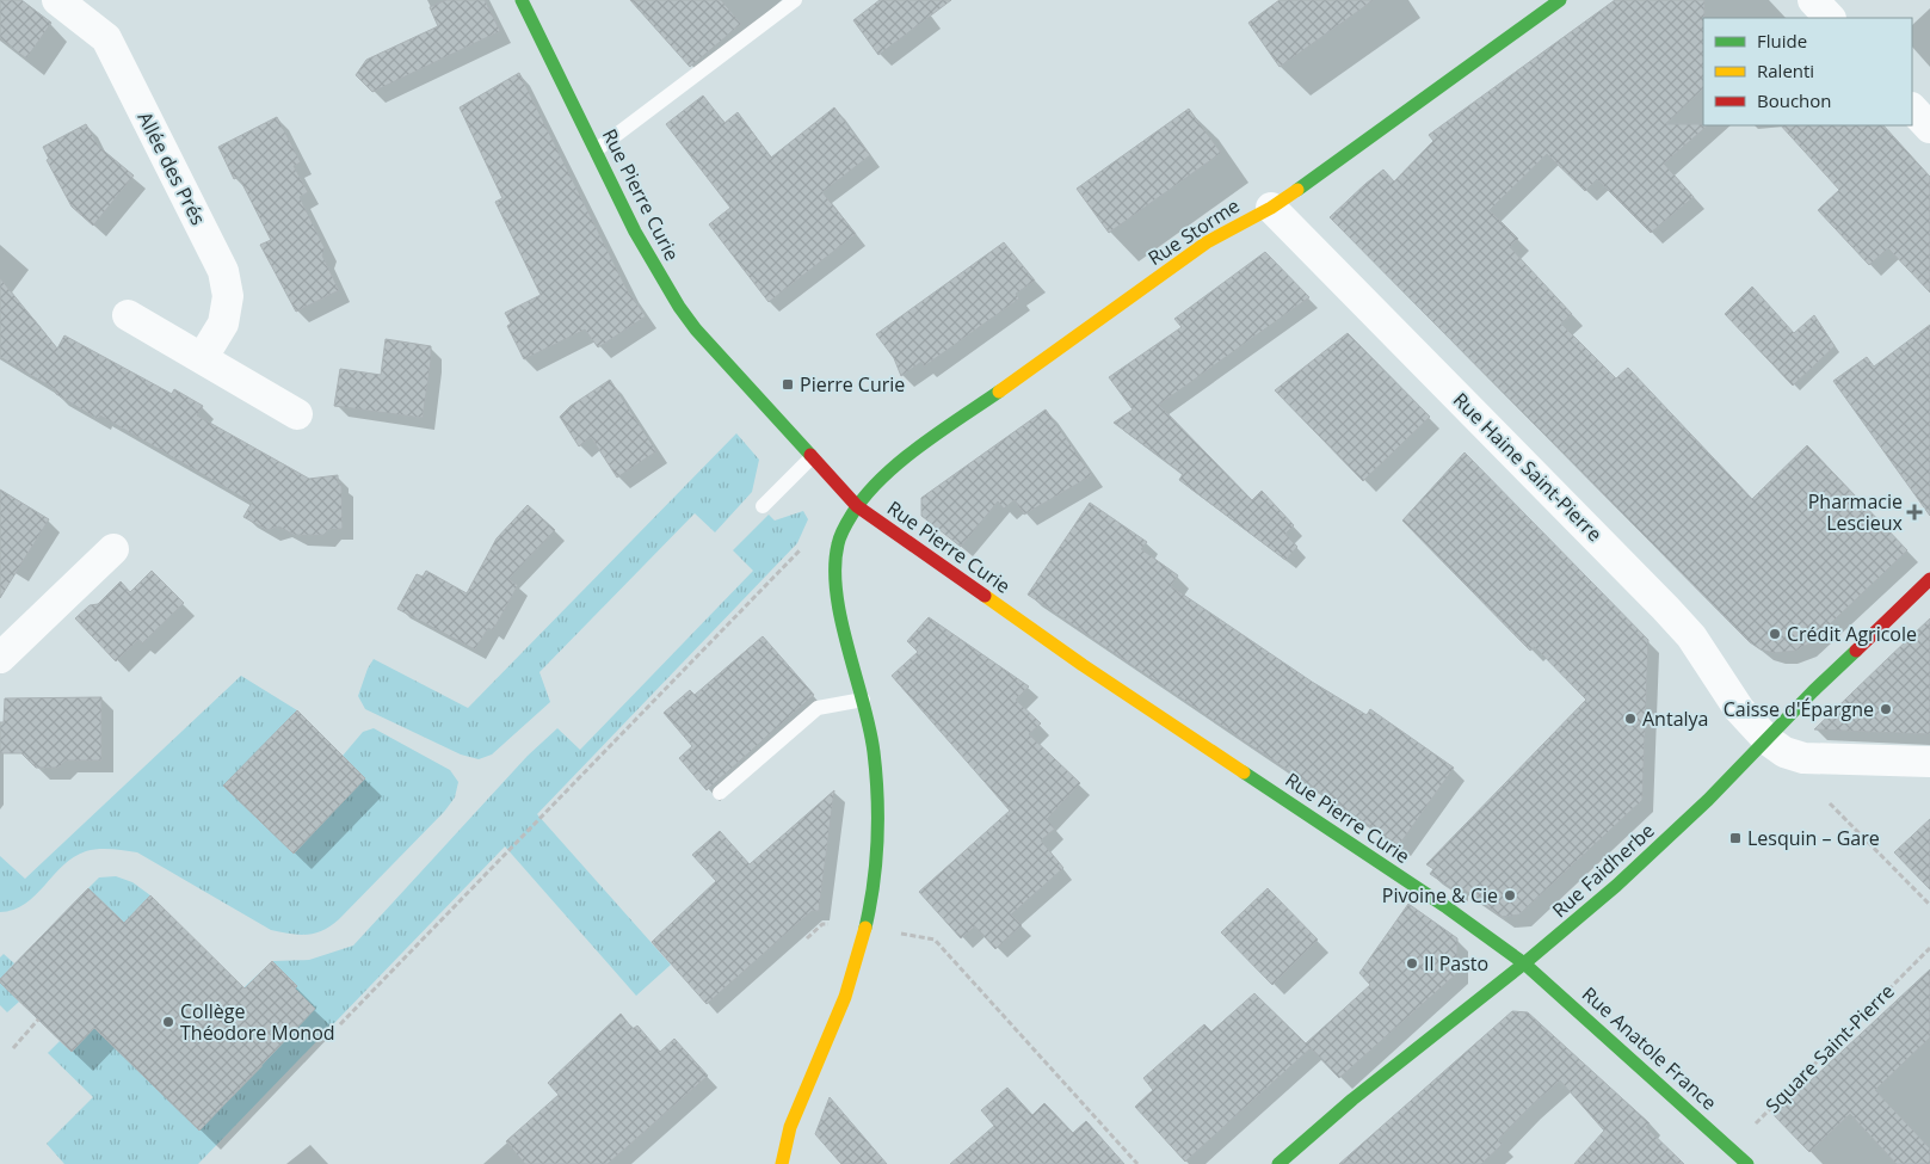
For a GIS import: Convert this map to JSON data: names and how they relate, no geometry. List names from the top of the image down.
{
  "streets": {
    "street": [
      "Allée des Prés",
      "Rue Pierre Curie",
      "Rue Storme",
      "Rue Haine Saint-Pierre",
      "Rue Faidherbe",
      "Rue Anatole France"
    ],
    "path": ["Square Saint-Pierre"]
  },
  "crossings": [
    ["Rue Pierre Curie", "Rue Storme"],
    ["Rue Pierre Curie", "Rue Faidherbe"],
    ["Rue Pierre Curie", "Rue Anatole France"],
    ["Rue Storme", "Rue Haine Saint-Pierre"],
    ["Rue Haine Saint-Pierre", "Rue Faidherbe"],
    ["Rue Faidherbe", "Rue Anatole France"],
    ["Rue Anatole France", "Square Saint-Pierre"]
  ],
  "places": {
    "transit": ["Pierre Curie", "Lesquin – Gare"],
    "health": ["Pharmacie Lescieux"],
    "other": [
      "Crédit Agricole",
      "Caisse d'Épargne",
      "Antalya",
      "Pivoine & Cie",
      "Il Pasto",
      "Collège Théodore Monod"
    ]
  },
  "legend": ["Fluide", "Ralenti", "Bouchon"]
}
